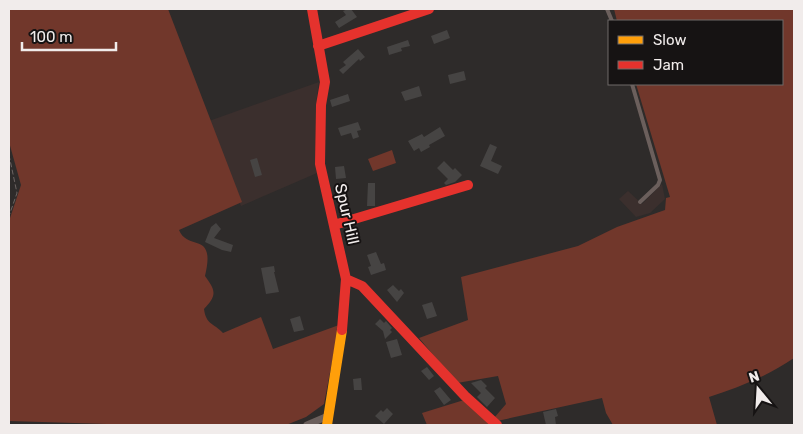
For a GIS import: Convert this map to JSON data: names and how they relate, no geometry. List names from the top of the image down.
{
  "streets": {
    "street": ["Spur Hill"]
  },
  "legend": ["Slow", "Jam"],
  "scale_bar": "100 m",
  "north": "top"
}
